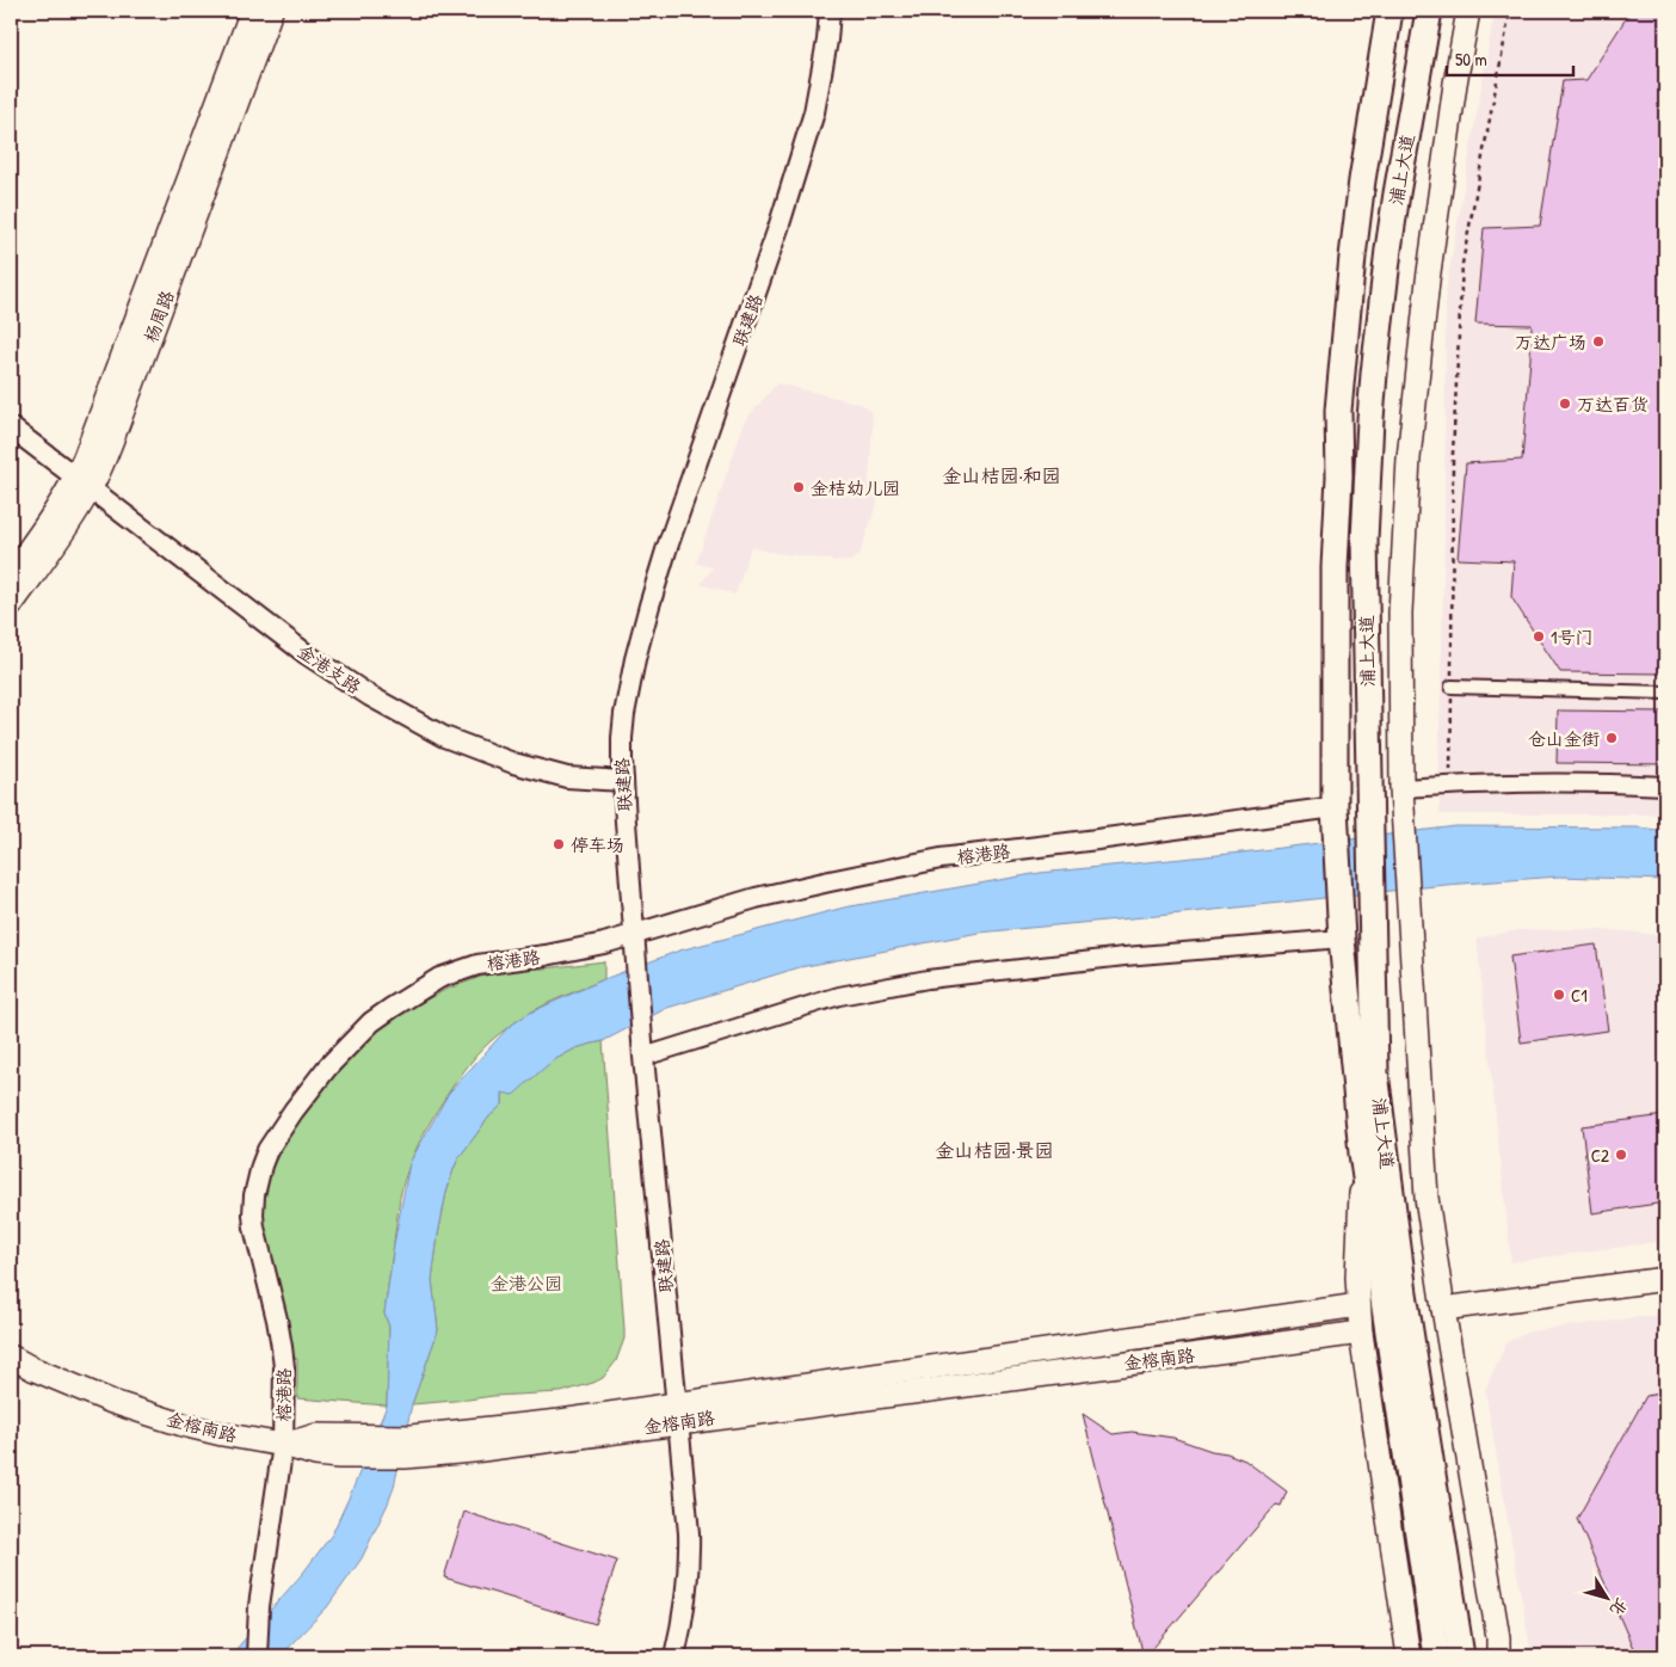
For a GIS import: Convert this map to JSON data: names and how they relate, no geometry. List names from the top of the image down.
{
  "streets": {
    "main road": ["浦上大道", "杨周路", "金榕南路"],
    "street": ["联建路", "金港支路", "榕港路"]
  },
  "crossings": [
    ["浦上大道", "榕港路"],
    ["浦上大道", "金榕南路"],
    ["杨周路", "金港支路"],
    ["联建路", "金港支路"],
    ["联建路", "榕港路"],
    ["联建路", "金榕南路"],
    ["榕港路", "金榕南路"]
  ],
  "districts": ["金山桔园·和园", "金山桔园·景园"],
  "parks": ["金港公园"],
  "places": [
    "万达广场",
    "万达百货",
    "金桔幼儿园",
    "1号门",
    "仓山金街",
    "停车场",
    "C1",
    "C2"
  ],
  "scale_bar": "50 m",
  "north": "bottom right"
}
